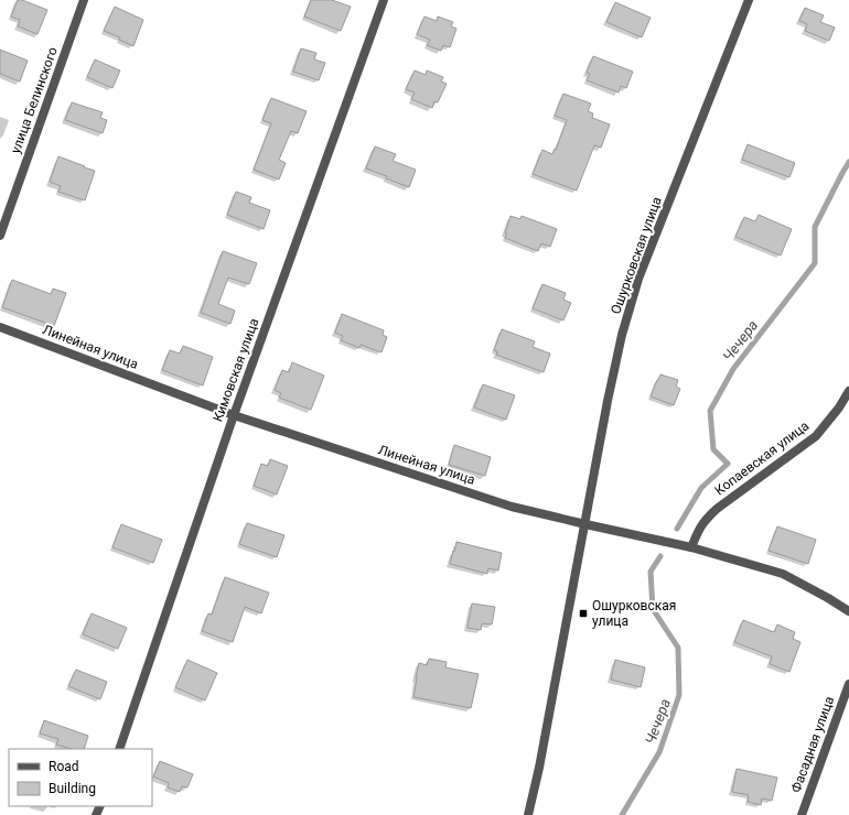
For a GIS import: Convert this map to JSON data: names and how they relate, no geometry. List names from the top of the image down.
{
  "streets": {
    "street": [
      "улица Белинского",
      "Ошурковская улица",
      "Линейная улица",
      "Кимовская улица",
      "Копаевская улица",
      "Фасадная улица"
    ]
  },
  "crossings": [
    ["Ошурковская улица", "Линейная улица"],
    ["Линейная улица", "Кимовская улица"],
    ["Линейная улица", "Копаевская улица"]
  ],
  "water": ["Чечера"],
  "places": {
    "transit": ["Ошурковская улица"]
  },
  "legend": ["Road", "Building"]
}
